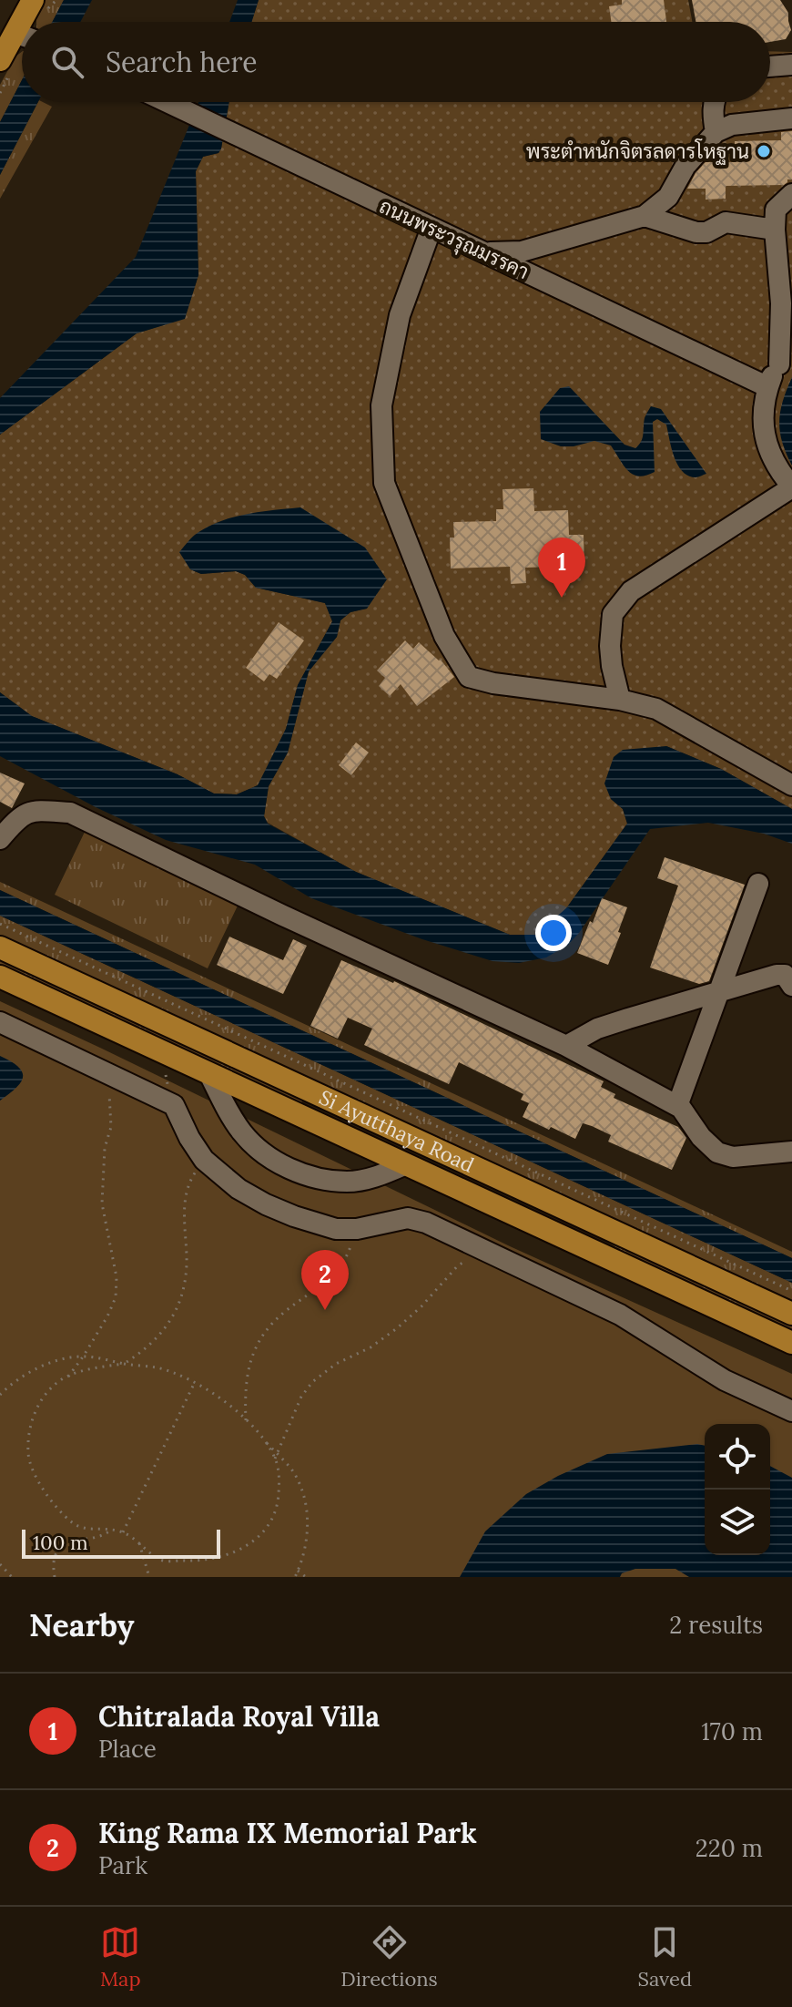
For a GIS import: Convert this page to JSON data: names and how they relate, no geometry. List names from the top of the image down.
{
  "streets": {
    "main road": ["Si Ayutthaya Road"],
    "street": ["ถนนพระวรุณมรรคา"]
  },
  "places": ["พระตำหนักจิตรลดารโหฐาน"],
  "scale_bar": "100 m",
  "page": {
    "search": "Search here",
    "pins": ["1", "2"],
    "scale": "100 m",
    "heading": ["Nearby", "2 results"],
    "list": [
      {
        "mark": "1",
        "name": "Chitralada Royal Villa",
        "note": "Place",
        "value": "170 m"
      },
      {
        "mark": "2",
        "name": "King Rama IX Memorial Park",
        "note": "Park",
        "value": "220 m"
      }
    ],
    "nav": ["Map", "Directions", "Saved"]
  }
}
